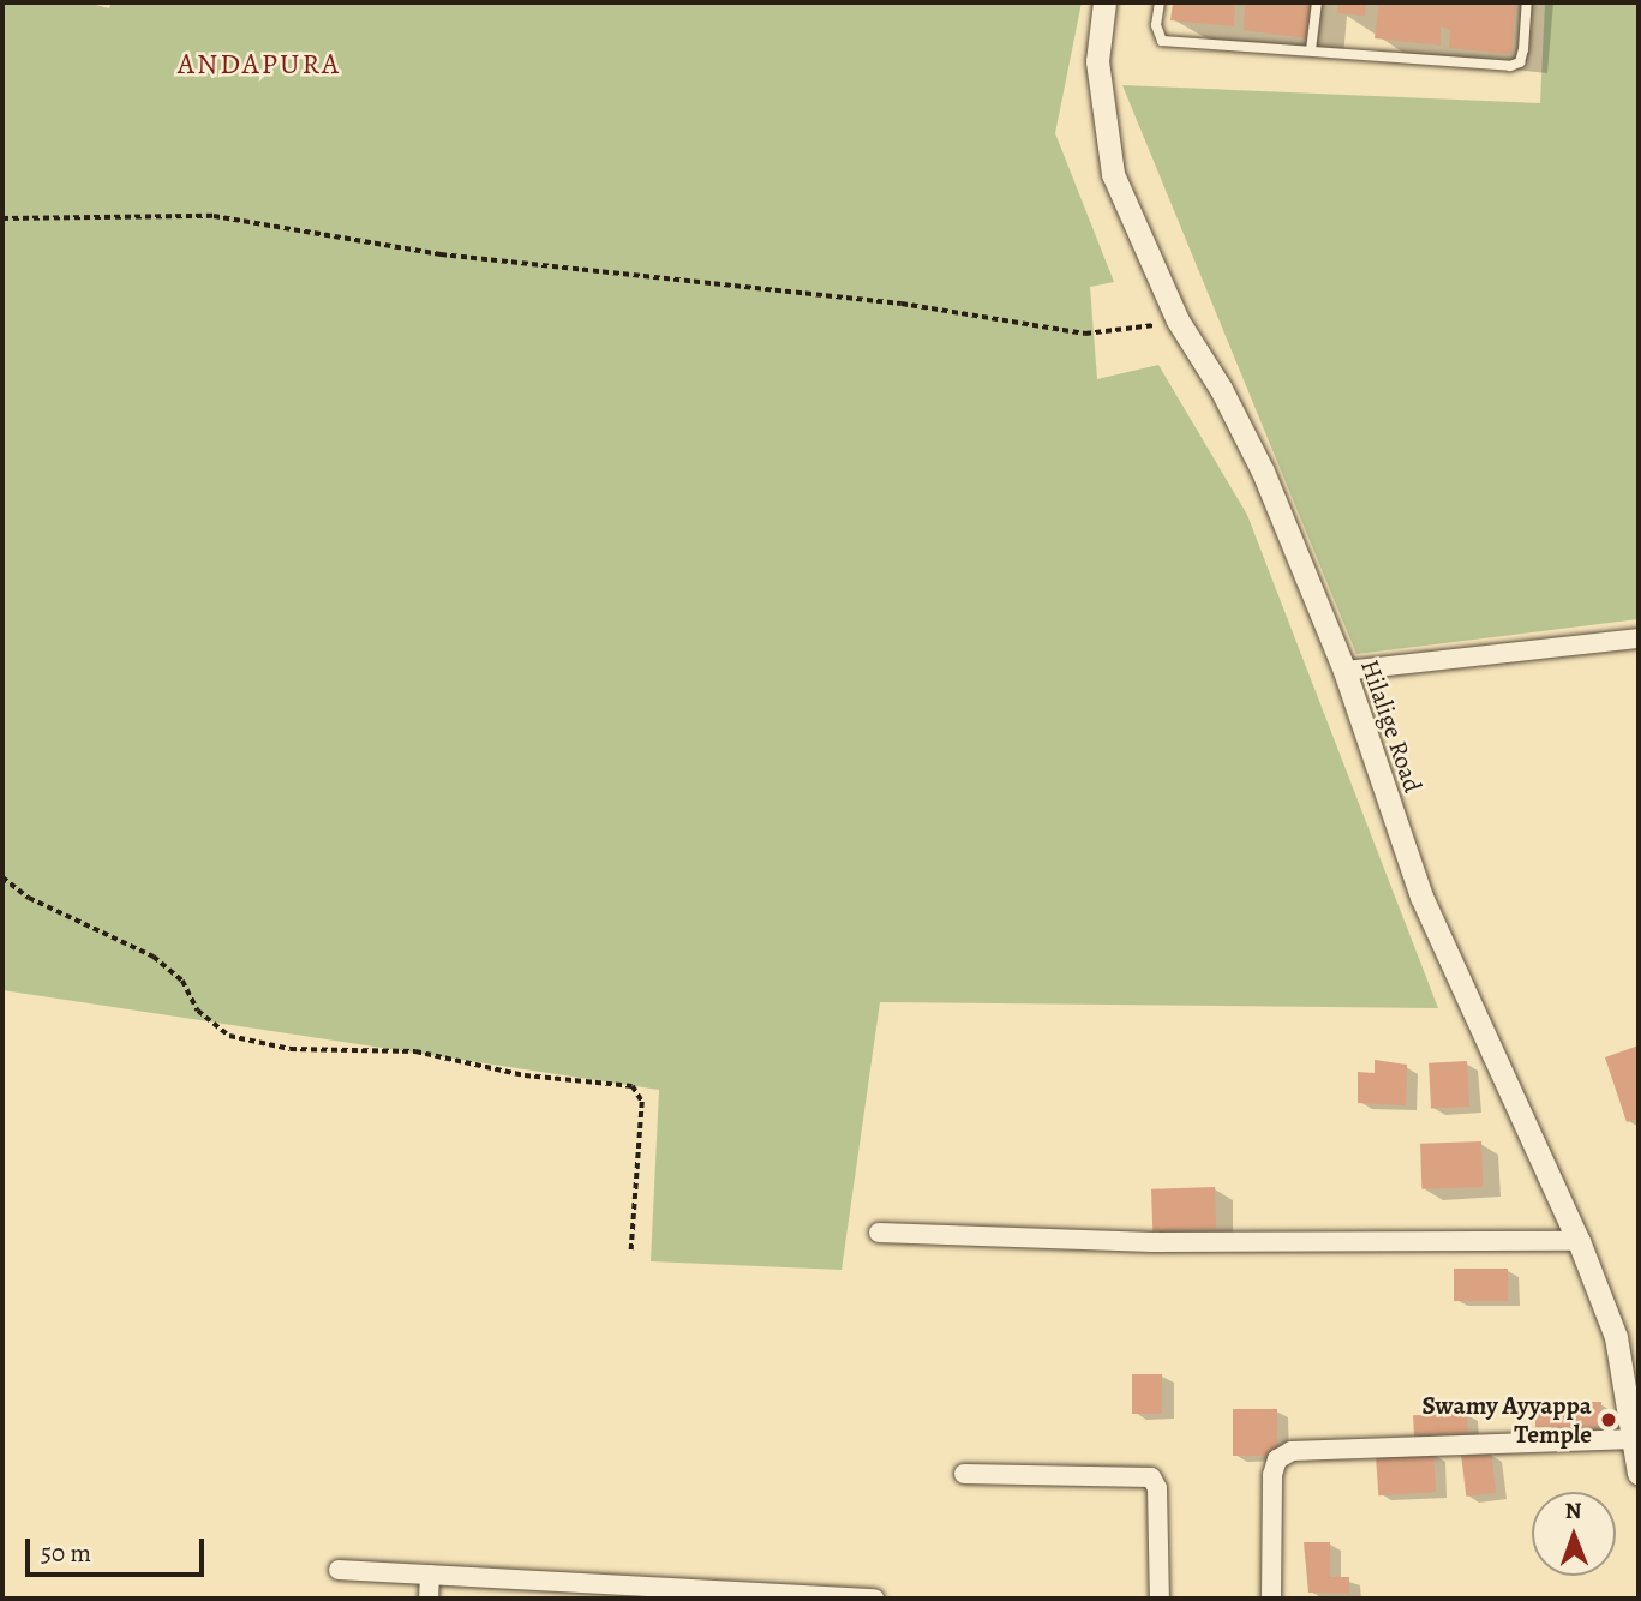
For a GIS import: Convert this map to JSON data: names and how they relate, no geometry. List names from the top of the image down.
{
  "streets": {
    "street": ["Hilalige Road"]
  },
  "districts": ["ANDAPURA"],
  "places": ["Swamy Ayyappa Temple"],
  "scale_bar": "50 m",
  "north": "top"
}
